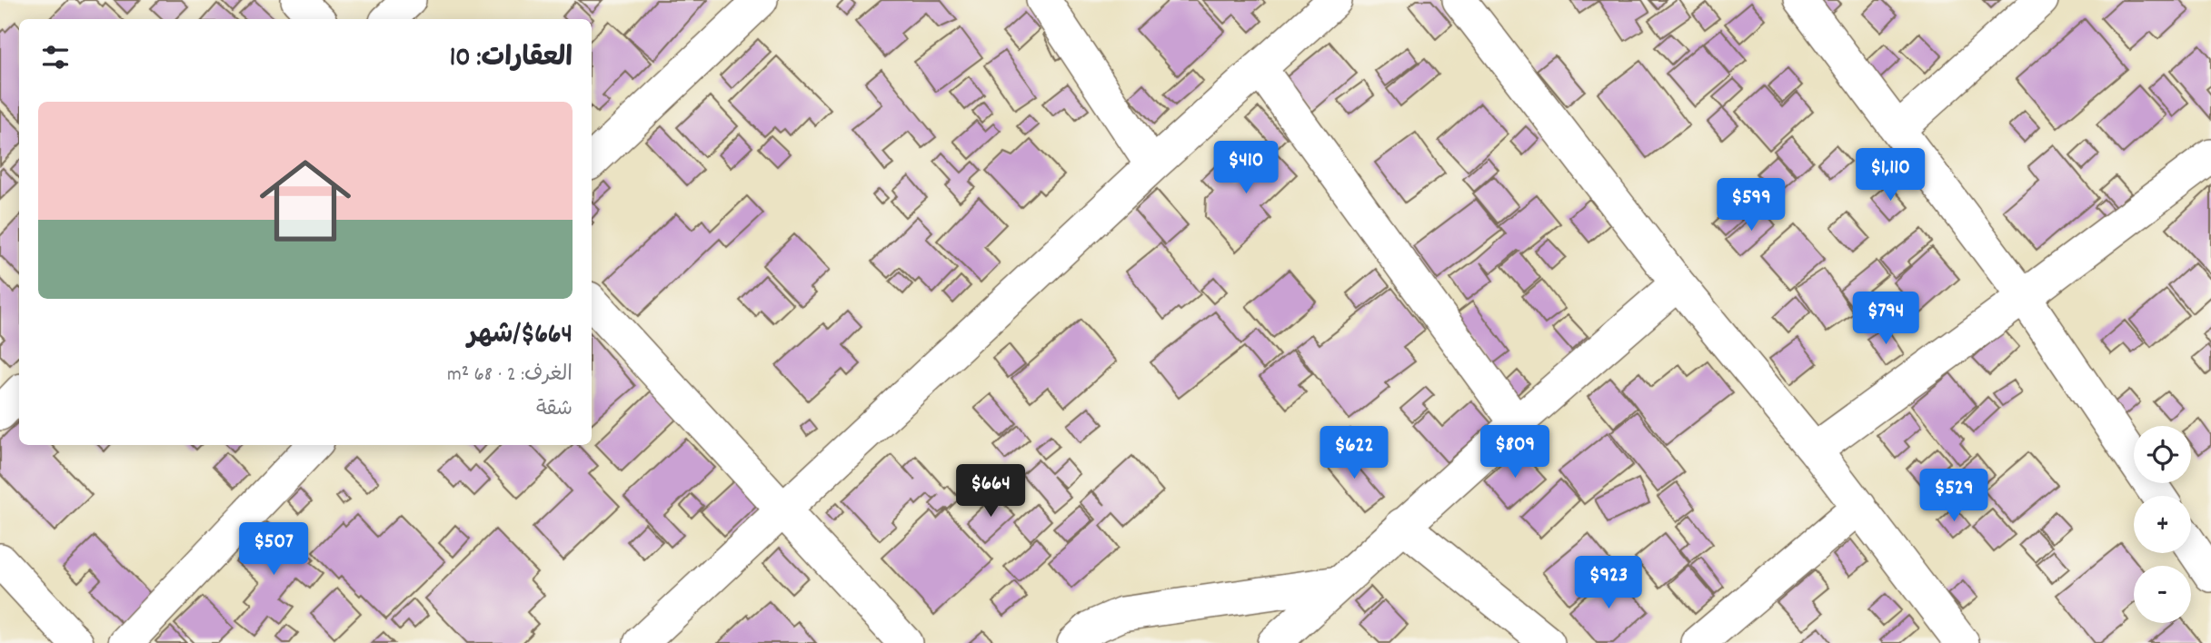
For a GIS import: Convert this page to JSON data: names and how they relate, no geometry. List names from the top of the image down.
{
  "page": {
    "heading": "العقارات: 10",
    "list": [
      {
        "name": "$664/شهر",
        "note": "الغرف: 2 · 68 m² · شقة"
      }
    ],
    "price": [
      "$410",
      "$1,110",
      "$599",
      "$794",
      "$809",
      "$622",
      "$664",
      "$529",
      "$507",
      "$923"
    ],
    "map_buttons": ["+", "−"]
  }
}
